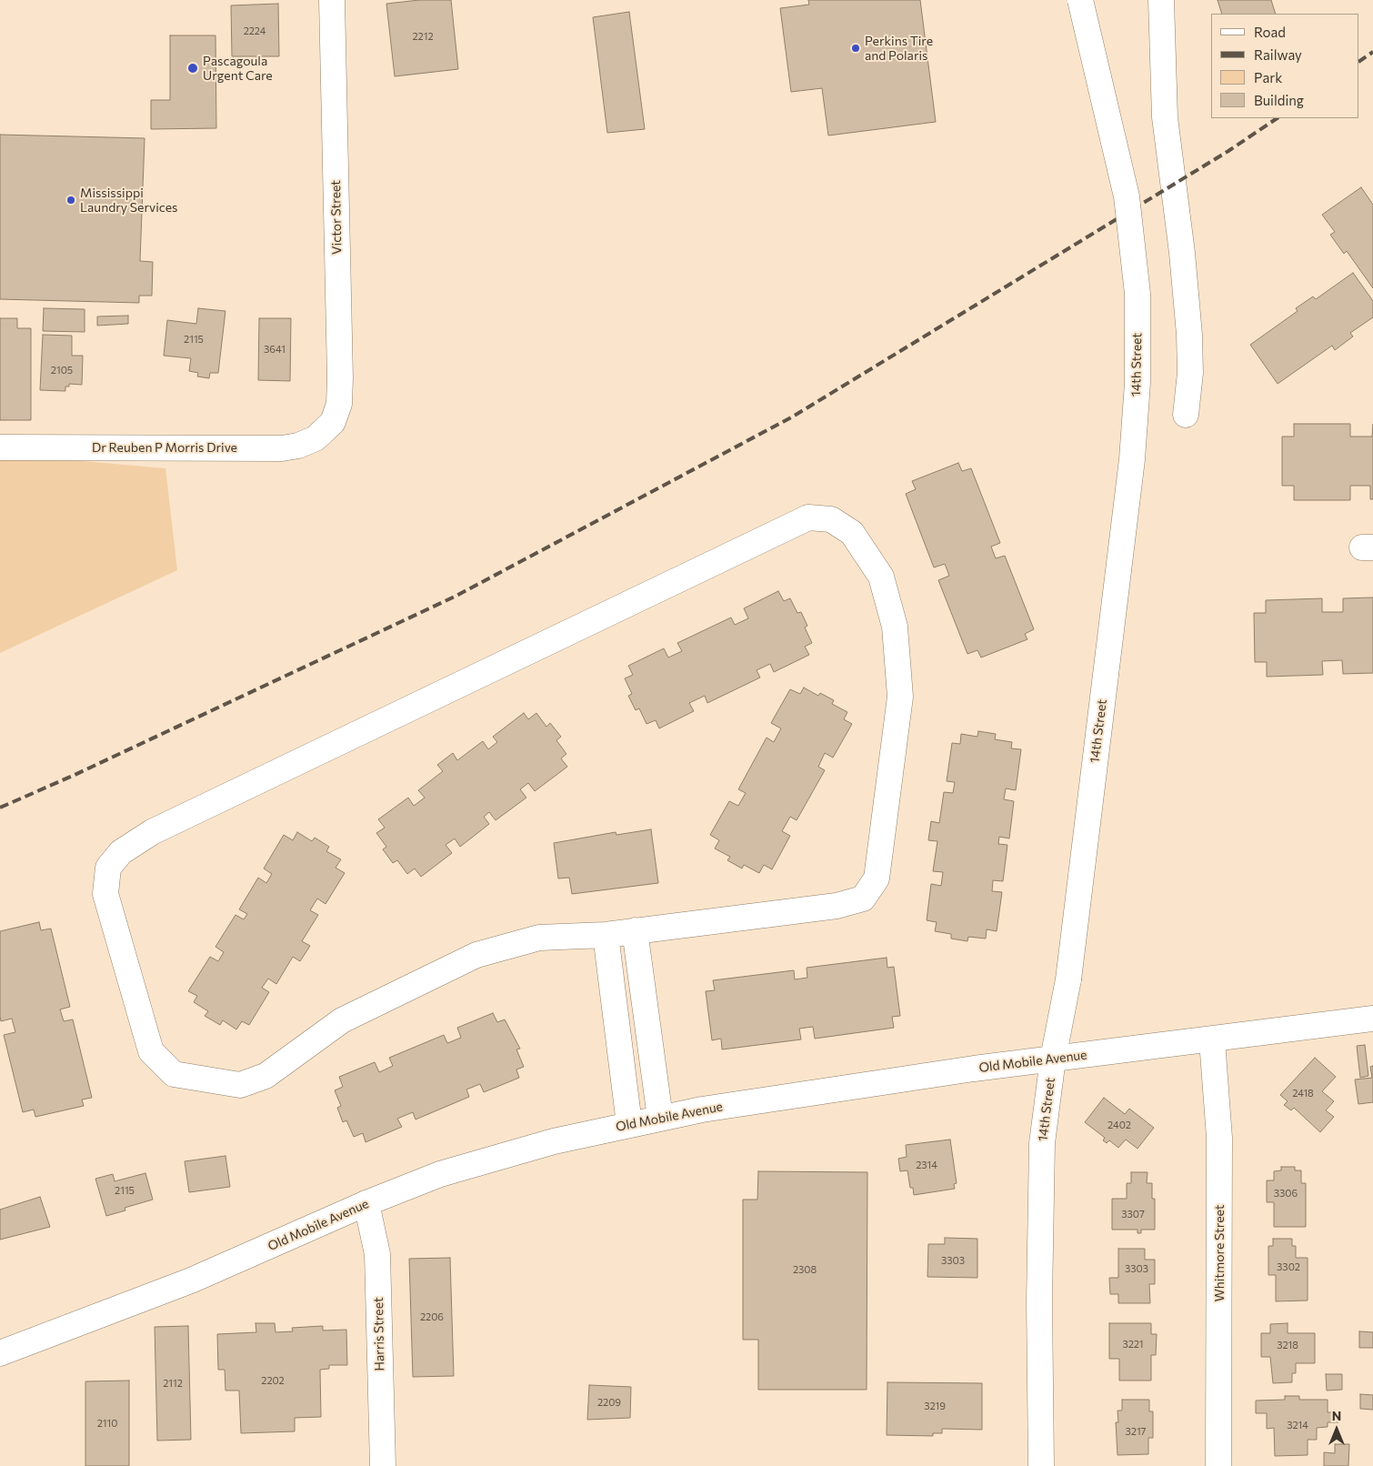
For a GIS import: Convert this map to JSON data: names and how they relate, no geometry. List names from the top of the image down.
{
  "streets": {
    "street": [
      "Victor Street",
      "14th Street",
      "Dr Reuben P Morris Drive",
      "Old Mobile Avenue",
      "Whitmore Street",
      "Harris Street"
    ]
  },
  "crossings": [
    ["Victor Street", "Dr Reuben P Morris Drive"],
    ["14th Street", "Old Mobile Avenue"],
    ["Old Mobile Avenue", "Whitmore Street"],
    ["Old Mobile Avenue", "Harris Street"]
  ],
  "places": ["Perkins Tire and Polaris", "Pascagoula Urgent Care", "Mississippi Laundry Services"],
  "house_numbers": [
    "2224",
    "2212",
    "2115",
    "3641",
    "2105",
    "2418",
    "2402",
    "2314",
    "2115",
    "3306",
    "3307",
    "3303",
    "3302",
    "3303",
    "2308",
    "2206",
    "3221",
    "3218",
    "2202",
    "2112",
    "2209",
    "3219",
    "2110",
    "3214",
    "3217"
  ],
  "legend": [
    "Road",
    "Railway",
    "Park",
    "Building"
  ],
  "north": "top"
}
